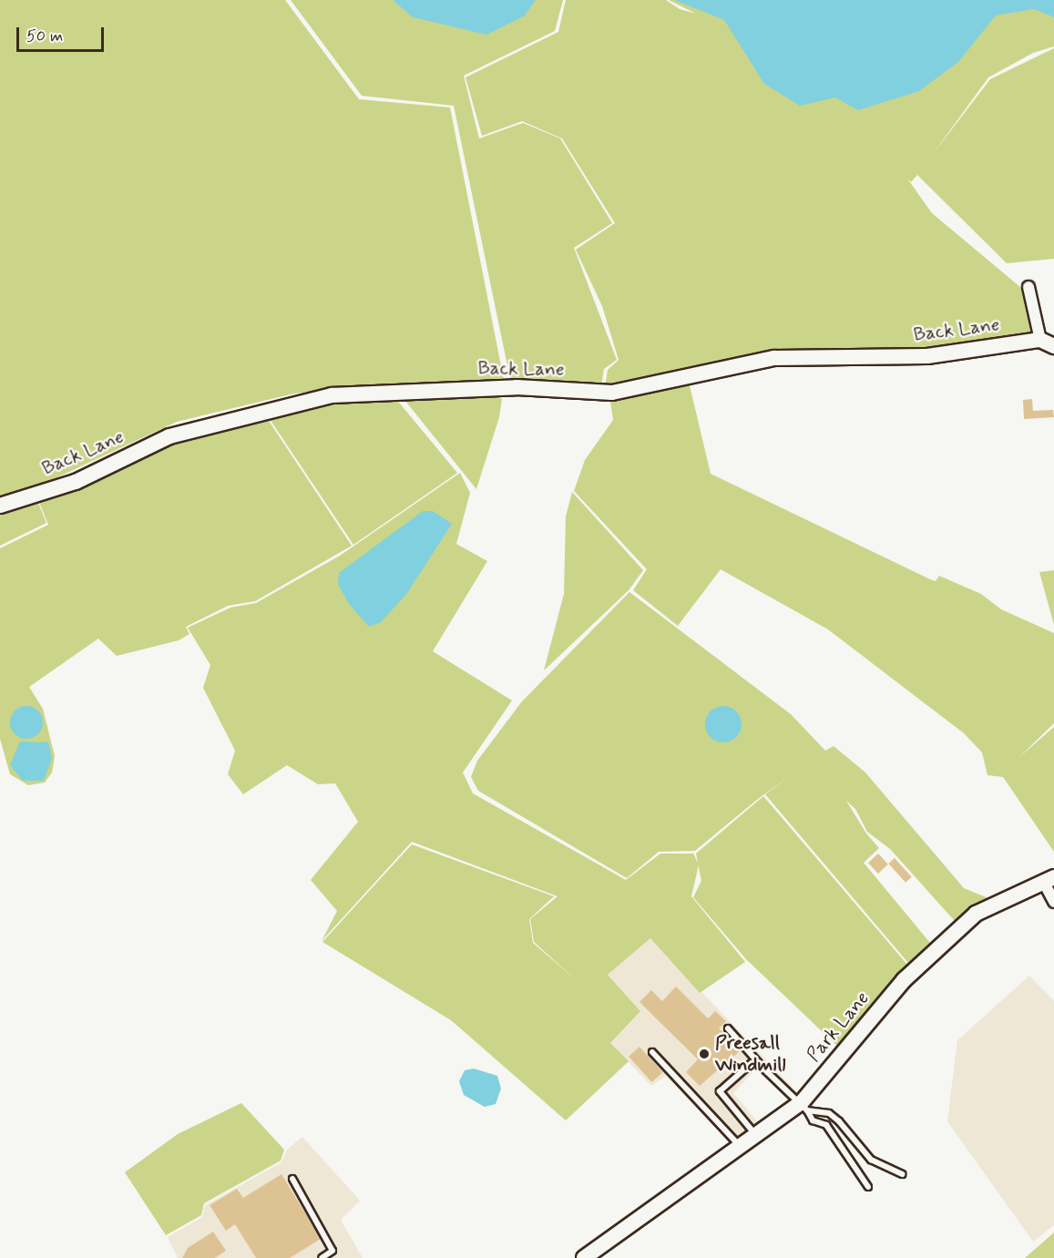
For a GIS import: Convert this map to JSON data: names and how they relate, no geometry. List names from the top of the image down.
{
  "streets": {
    "street": ["Back Lane", "Park Lane"]
  },
  "places": ["Preesall Windmill"],
  "scale_bar": "50 m"
}
